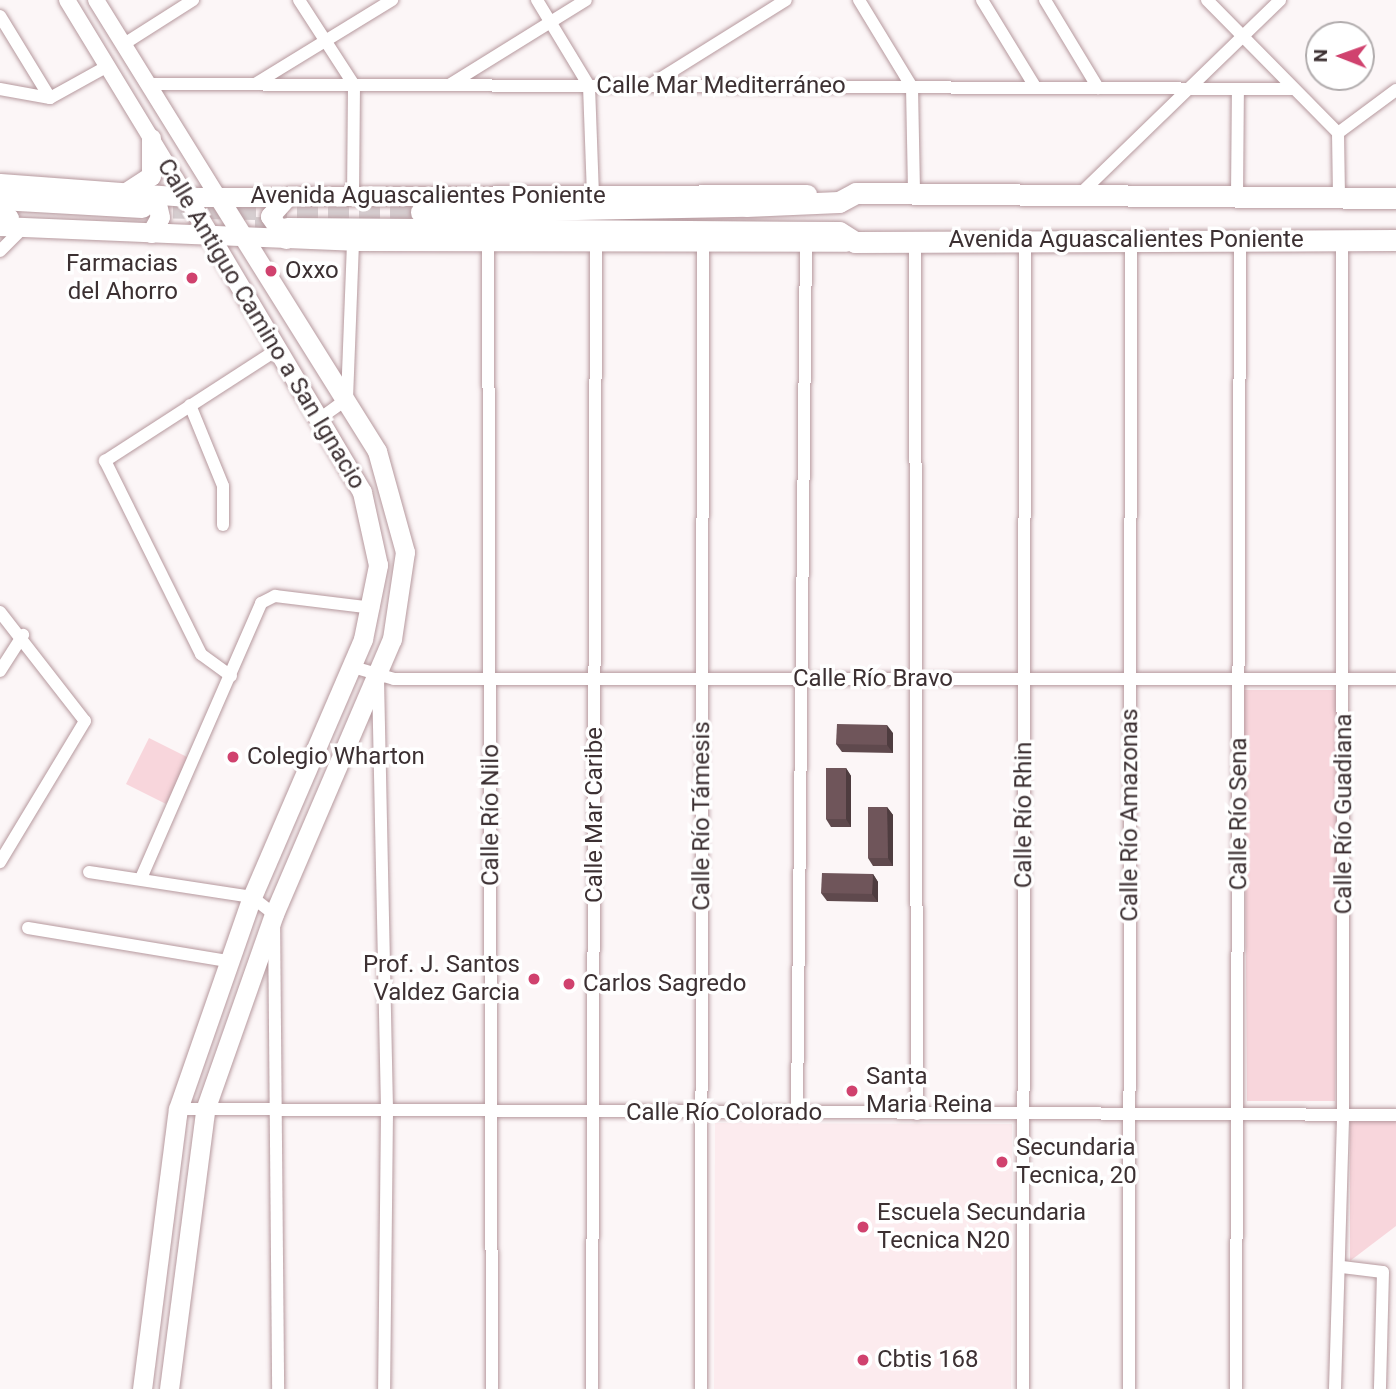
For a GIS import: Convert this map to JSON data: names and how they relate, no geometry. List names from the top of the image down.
{
  "streets": {
    "main road": ["Avenida Aguascalientes Poniente", "Calle Antiguo Camino a San Ignacio"],
    "street": [
      "Calle Mar Mediterráneo",
      "Calle Río Bravo",
      "Calle Río Sena",
      "Calle Río Guadiana",
      "Calle Río Nilo",
      "Calle Mar Caribe",
      "Calle Río Rhin",
      "Calle Río Amazonas",
      "Calle Río Támesis",
      "Calle Río Colorado"
    ]
  },
  "crossings": [
    ["Calle Mar Mediterráneo", "Calle Antiguo Camino a San Ignacio"],
    ["Avenida Aguascalientes Poniente", "Calle Antiguo Camino a San Ignacio"],
    ["Avenida Aguascalientes Poniente", "Calle Río Sena"],
    ["Avenida Aguascalientes Poniente", "Calle Río Guadiana"],
    ["Avenida Aguascalientes Poniente", "Calle Río Nilo"],
    ["Avenida Aguascalientes Poniente", "Calle Mar Caribe"],
    ["Avenida Aguascalientes Poniente", "Calle Río Rhin"],
    ["Avenida Aguascalientes Poniente", "Calle Río Amazonas"],
    ["Avenida Aguascalientes Poniente", "Calle Río Támesis"],
    ["Calle Antiguo Camino a San Ignacio", "Calle Río Bravo"],
    ["Calle Antiguo Camino a San Ignacio", "Calle Río Colorado"],
    ["Calle Río Bravo", "Calle Río Sena"],
    ["Calle Río Bravo", "Calle Río Guadiana"],
    ["Calle Río Bravo", "Calle Río Nilo"],
    ["Calle Río Bravo", "Calle Mar Caribe"],
    ["Calle Río Bravo", "Calle Río Rhin"],
    ["Calle Río Bravo", "Calle Río Amazonas"],
    ["Calle Río Bravo", "Calle Río Támesis"],
    ["Calle Río Sena", "Calle Río Colorado"],
    ["Calle Río Guadiana", "Calle Río Colorado"],
    ["Calle Río Nilo", "Calle Río Colorado"],
    ["Calle Mar Caribe", "Calle Río Colorado"],
    ["Calle Río Rhin", "Calle Río Colorado"],
    ["Calle Río Amazonas", "Calle Río Colorado"],
    ["Calle Río Támesis", "Calle Río Colorado"]
  ],
  "places": [
    "Oxxo",
    "Farmacias del Ahorro",
    "Colegio Wharton",
    "Prof. J. Santos Valdez Garcia",
    "Carlos Sagredo",
    "Santa Maria Reina",
    "Secundaria Tecnica, 20",
    "Escuela Secundaria Tecnica N20",
    "Cbtis 168"
  ],
  "north": "left"
}
